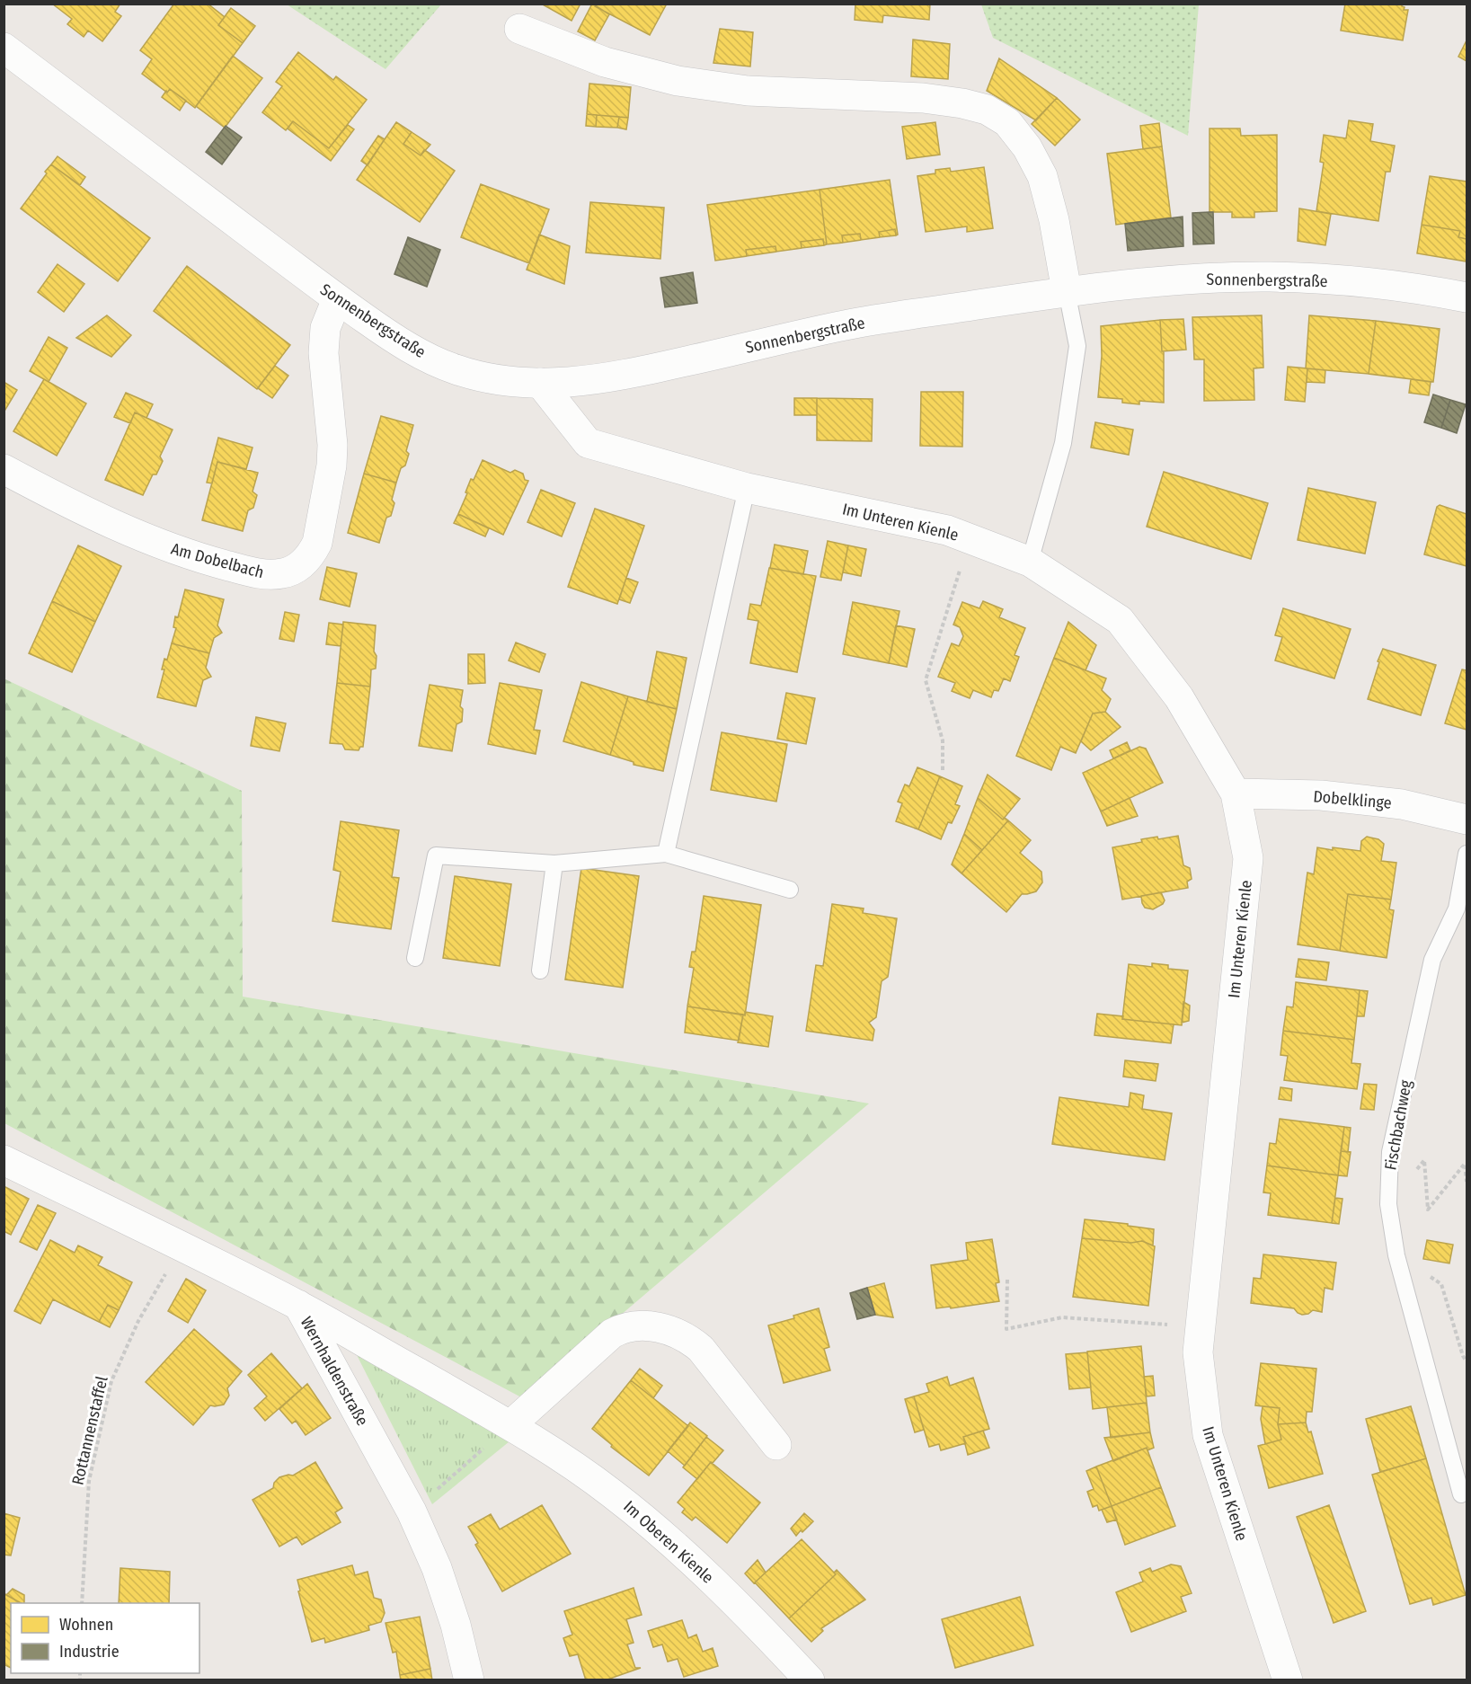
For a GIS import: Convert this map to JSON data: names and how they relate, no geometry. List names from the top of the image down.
{
  "streets": {
    "street": [
      "Sonnenbergstraße",
      "Im Unteren Kienle",
      "Am Dobelbach",
      "Dobelklinge",
      "Wernhaldenstraße",
      "Im Oberen Kienle"
    ],
    "lane": ["Fischbachweg"],
    "path": ["Rottannenstaffel"]
  },
  "crossings": [
    ["Sonnenbergstraße", "Im Unteren Kienle"],
    ["Sonnenbergstraße", "Am Dobelbach"],
    ["Im Unteren Kienle", "Dobelklinge"],
    ["Wernhaldenstraße", "Rottannenstaffel"],
    ["Wernhaldenstraße", "Im Oberen Kienle"]
  ],
  "legend": ["Wohnen", "Industrie"]
}
